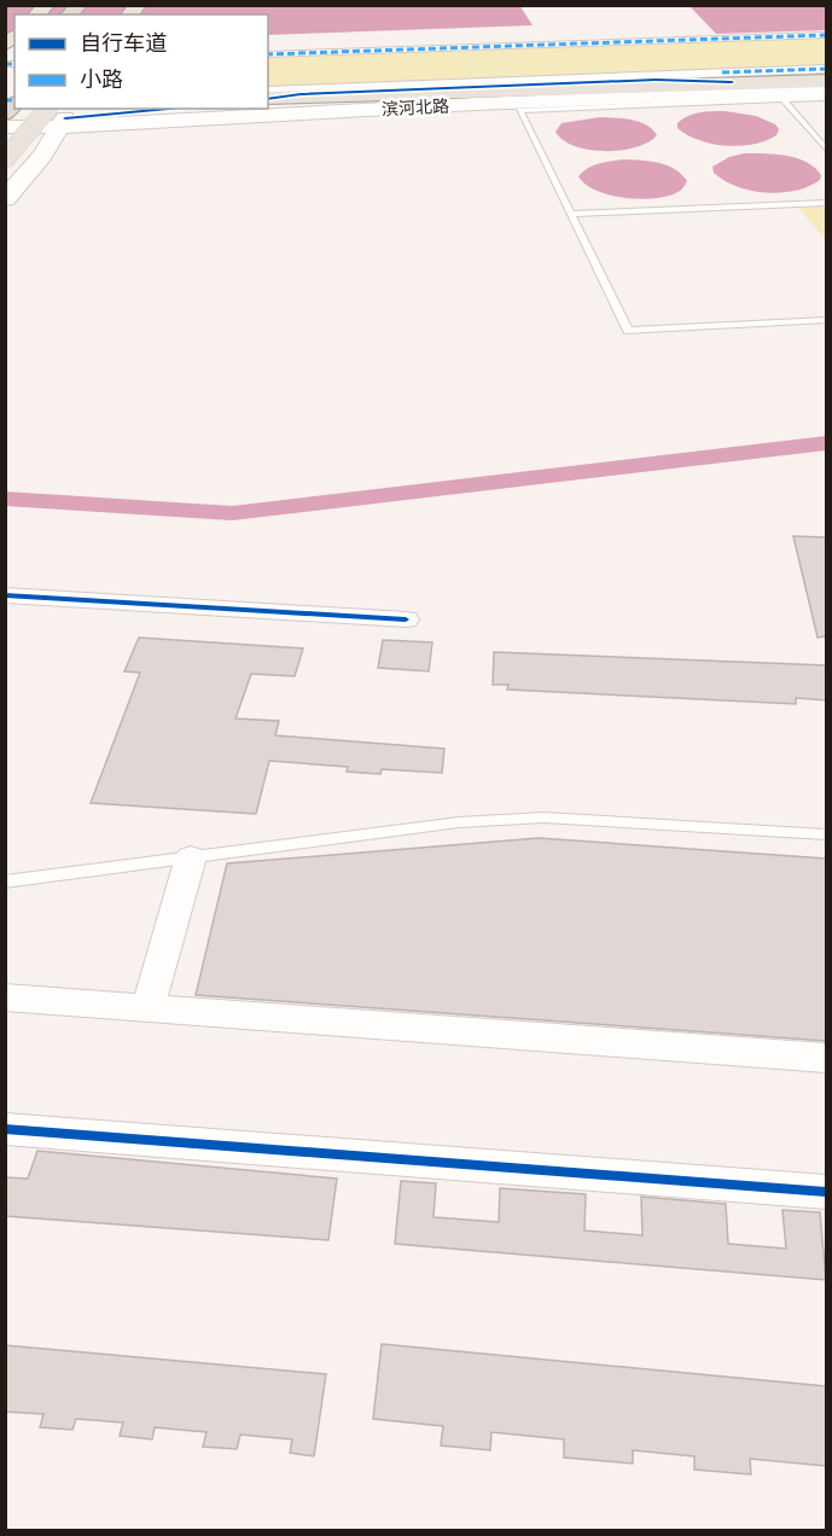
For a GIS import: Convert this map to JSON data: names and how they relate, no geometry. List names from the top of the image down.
{
  "streets": {
    "main road": ["滨河北路"]
  },
  "legend": ["自行车道", "小路"]
}
